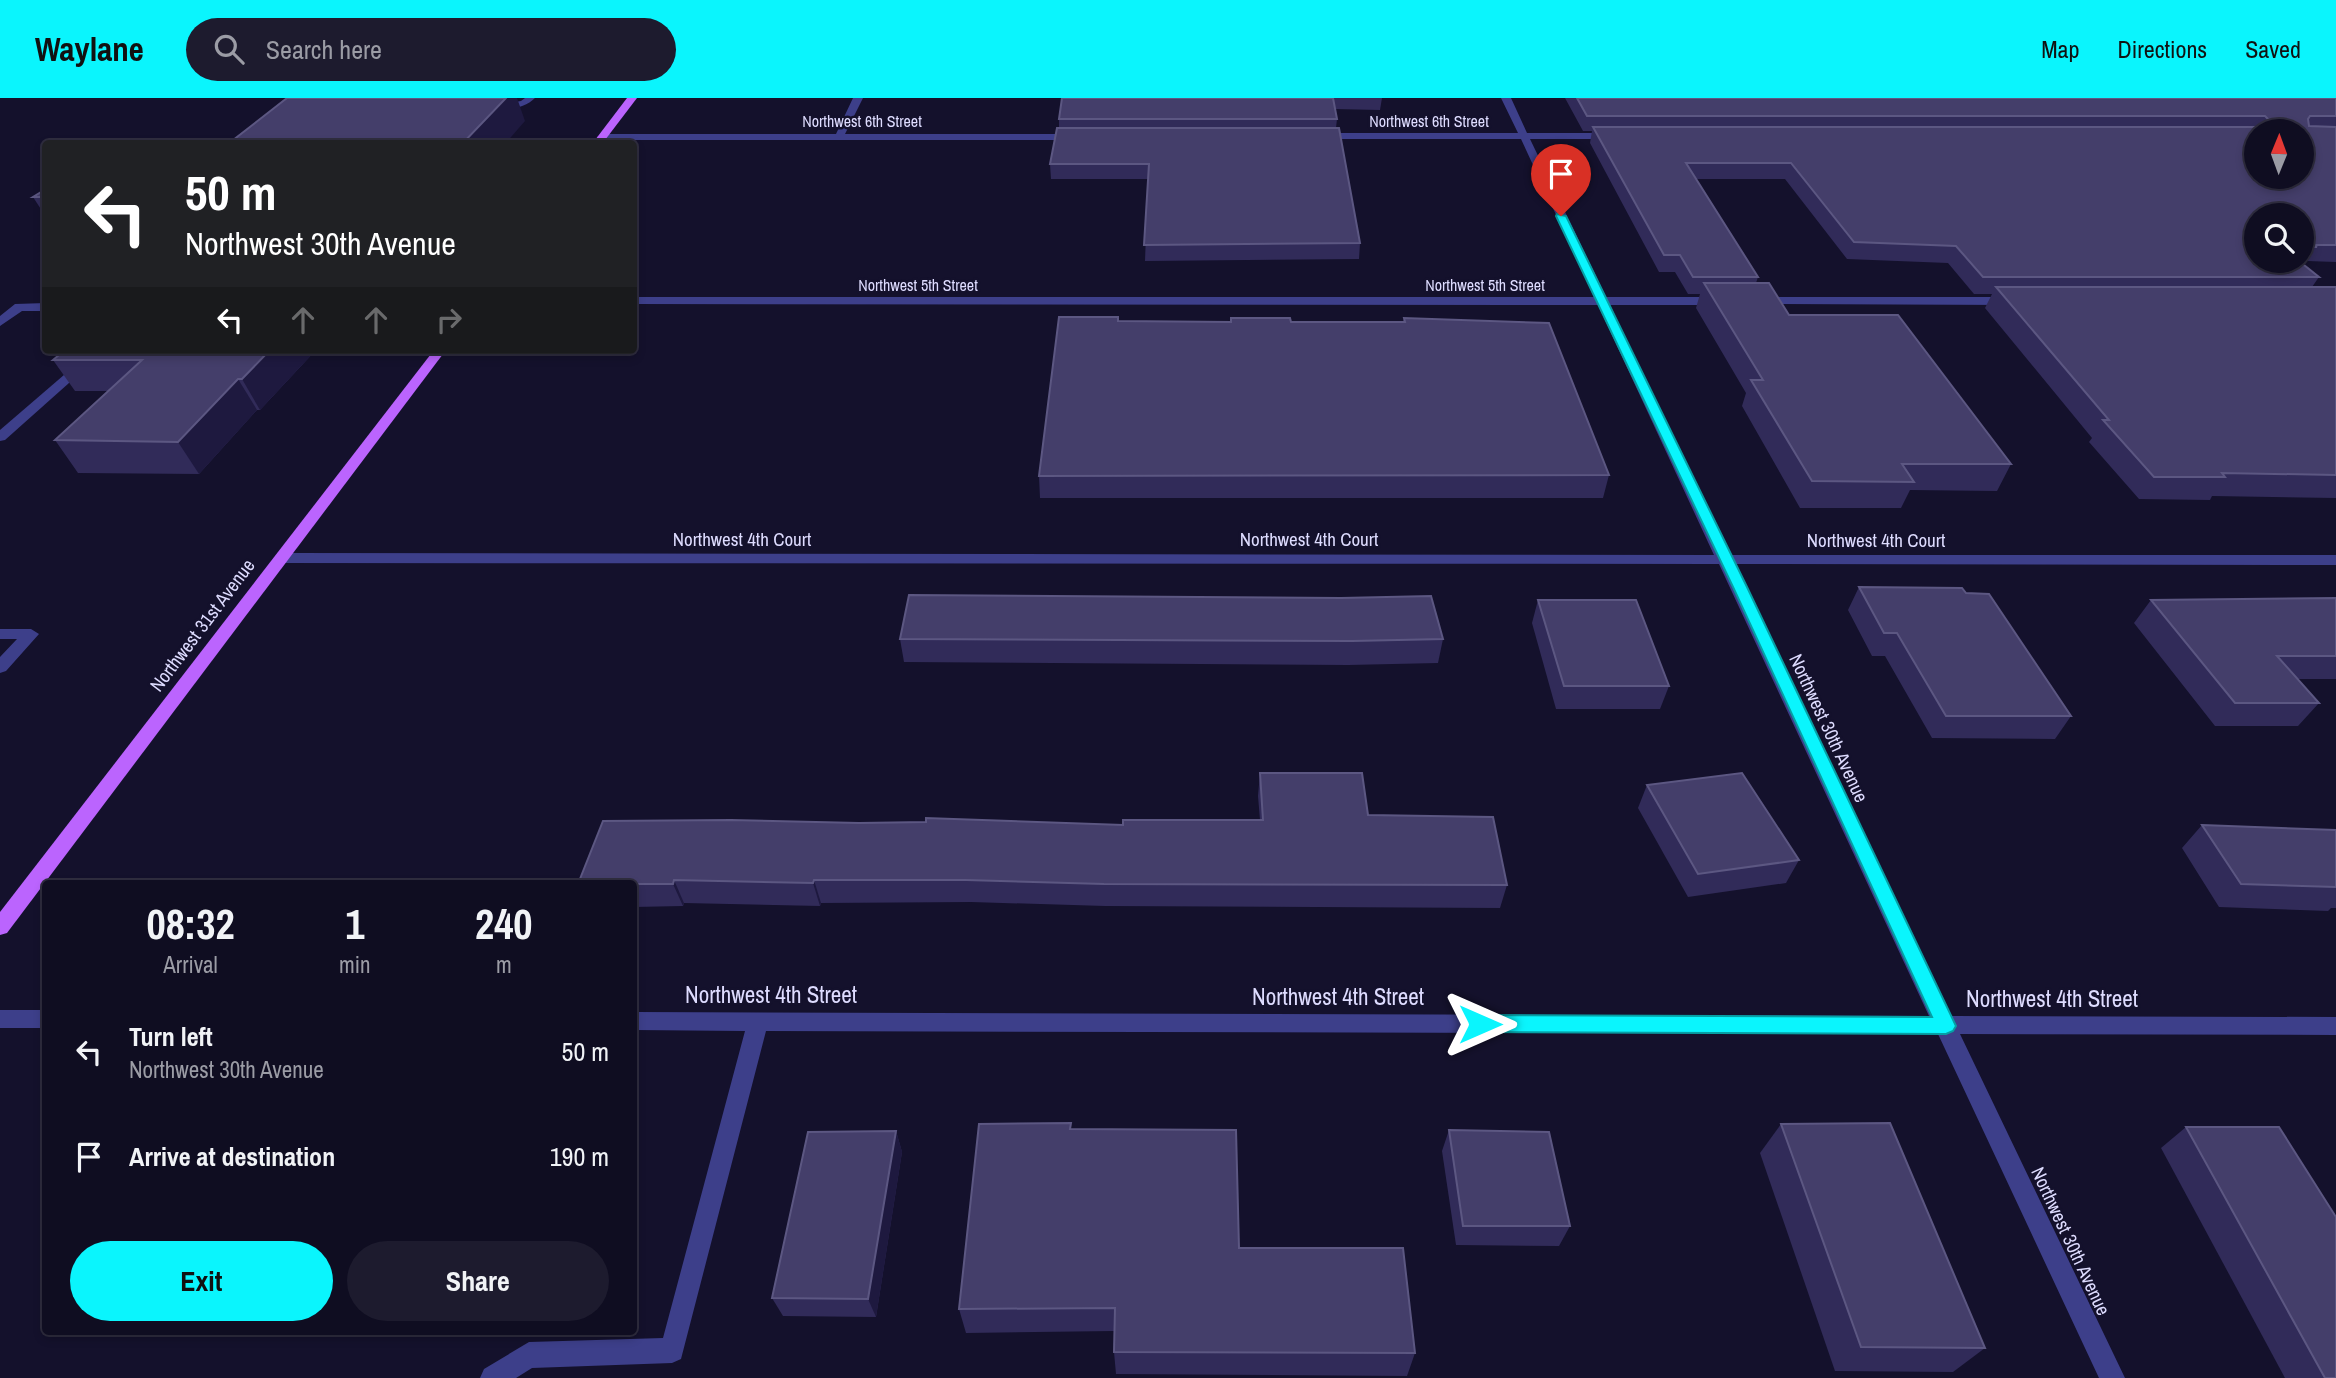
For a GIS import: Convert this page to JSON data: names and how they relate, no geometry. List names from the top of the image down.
{
  "streets": {
    "main road": ["Northwest 31st Avenue"],
    "street": [
      "Northwest 6th Street",
      "Northwest 5th Street",
      "Northwest 4th Court",
      "Northwest 30th Avenue",
      "Northwest 4th Street"
    ]
  },
  "crossings": [
    ["Northwest 6th Street", "Northwest 30th Avenue"],
    ["Northwest 5th Street", "Northwest 30th Avenue"],
    ["Northwest 4th Court", "Northwest 31st Avenue"],
    ["Northwest 4th Court", "Northwest 30th Avenue"],
    ["Northwest 30th Avenue", "Northwest 4th Street"]
  ],
  "north": "top",
  "page": {
    "header": "Waylane",
    "search": "Search here",
    "nav": ["Map", "Directions", "Saved"],
    "turn": ["50 m", "Northwest 30th Avenue"],
    "eta": [
      "08:32",
      "Arrival",
      "1",
      "min",
      "240",
      "m"
    ],
    "list": [
      {
        "name": "Turn left",
        "note": "Northwest 30th Avenue",
        "value": "50 m"
      },
      {
        "name": "Arrive at destination",
        "value": "190 m"
      }
    ],
    "buttons": ["Exit", "Share"]
  }
}
